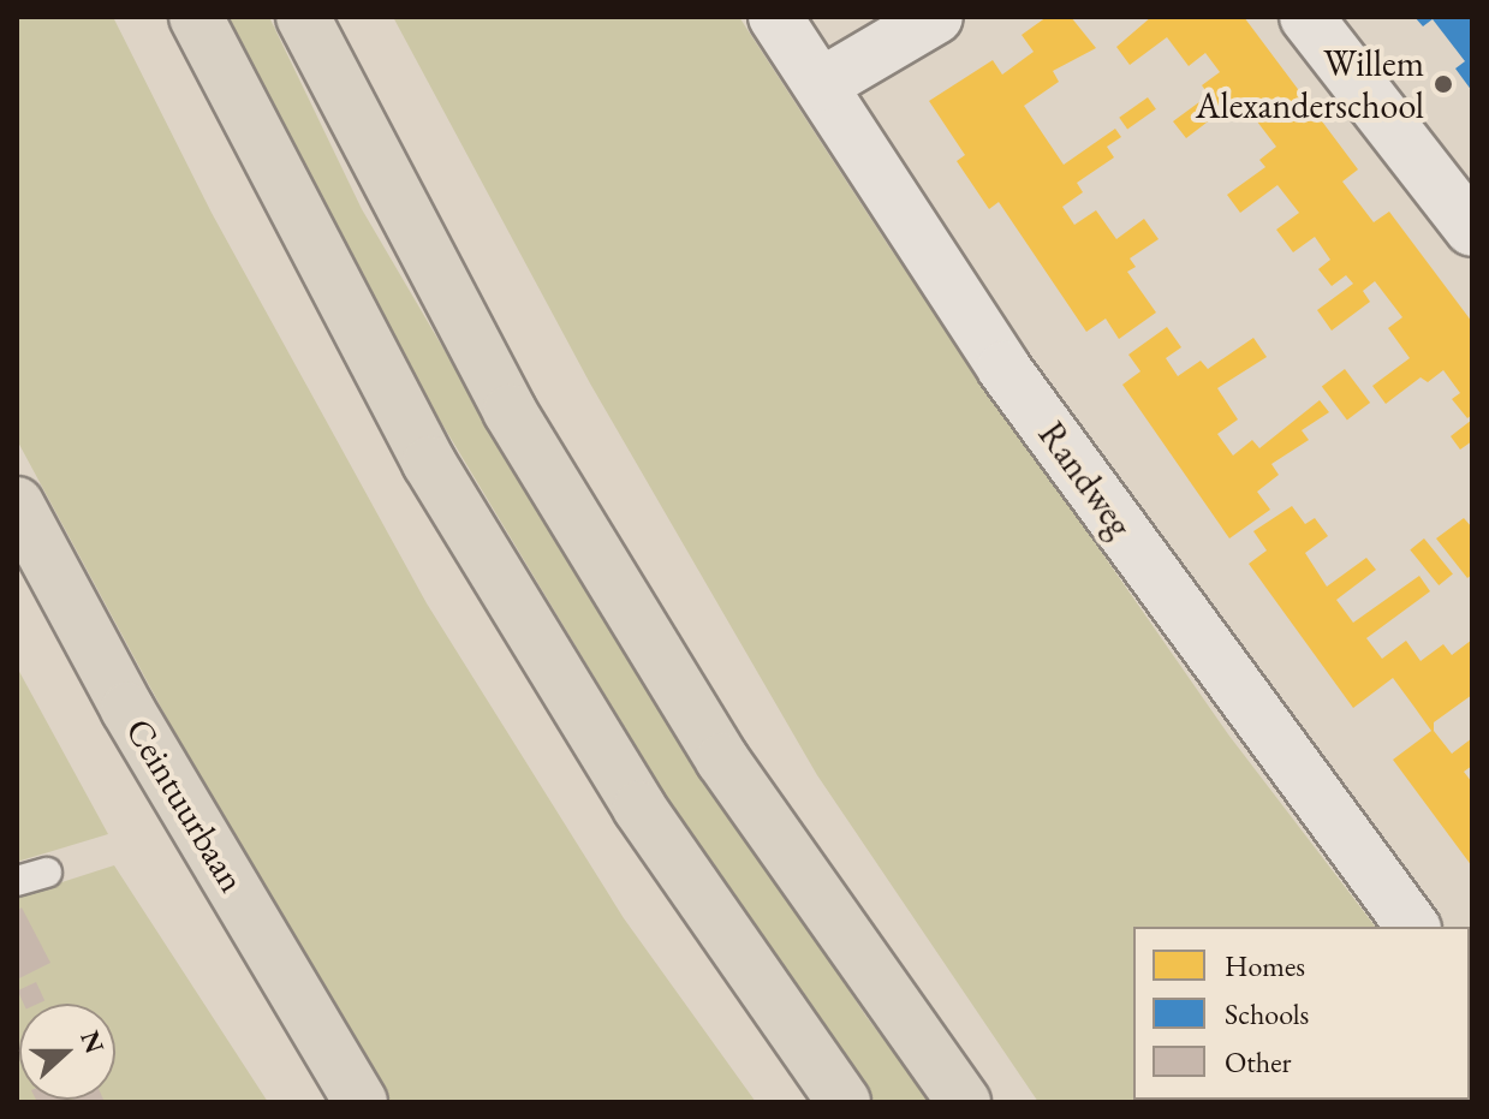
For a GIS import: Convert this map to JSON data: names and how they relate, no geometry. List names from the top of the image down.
{
  "streets": {
    "main road": ["Ceintuurbaan"],
    "street": ["Randweg"]
  },
  "places": ["Willem Alexanderschool"],
  "legend": ["Homes", "Schools", "Other"],
  "north": "right"
}
